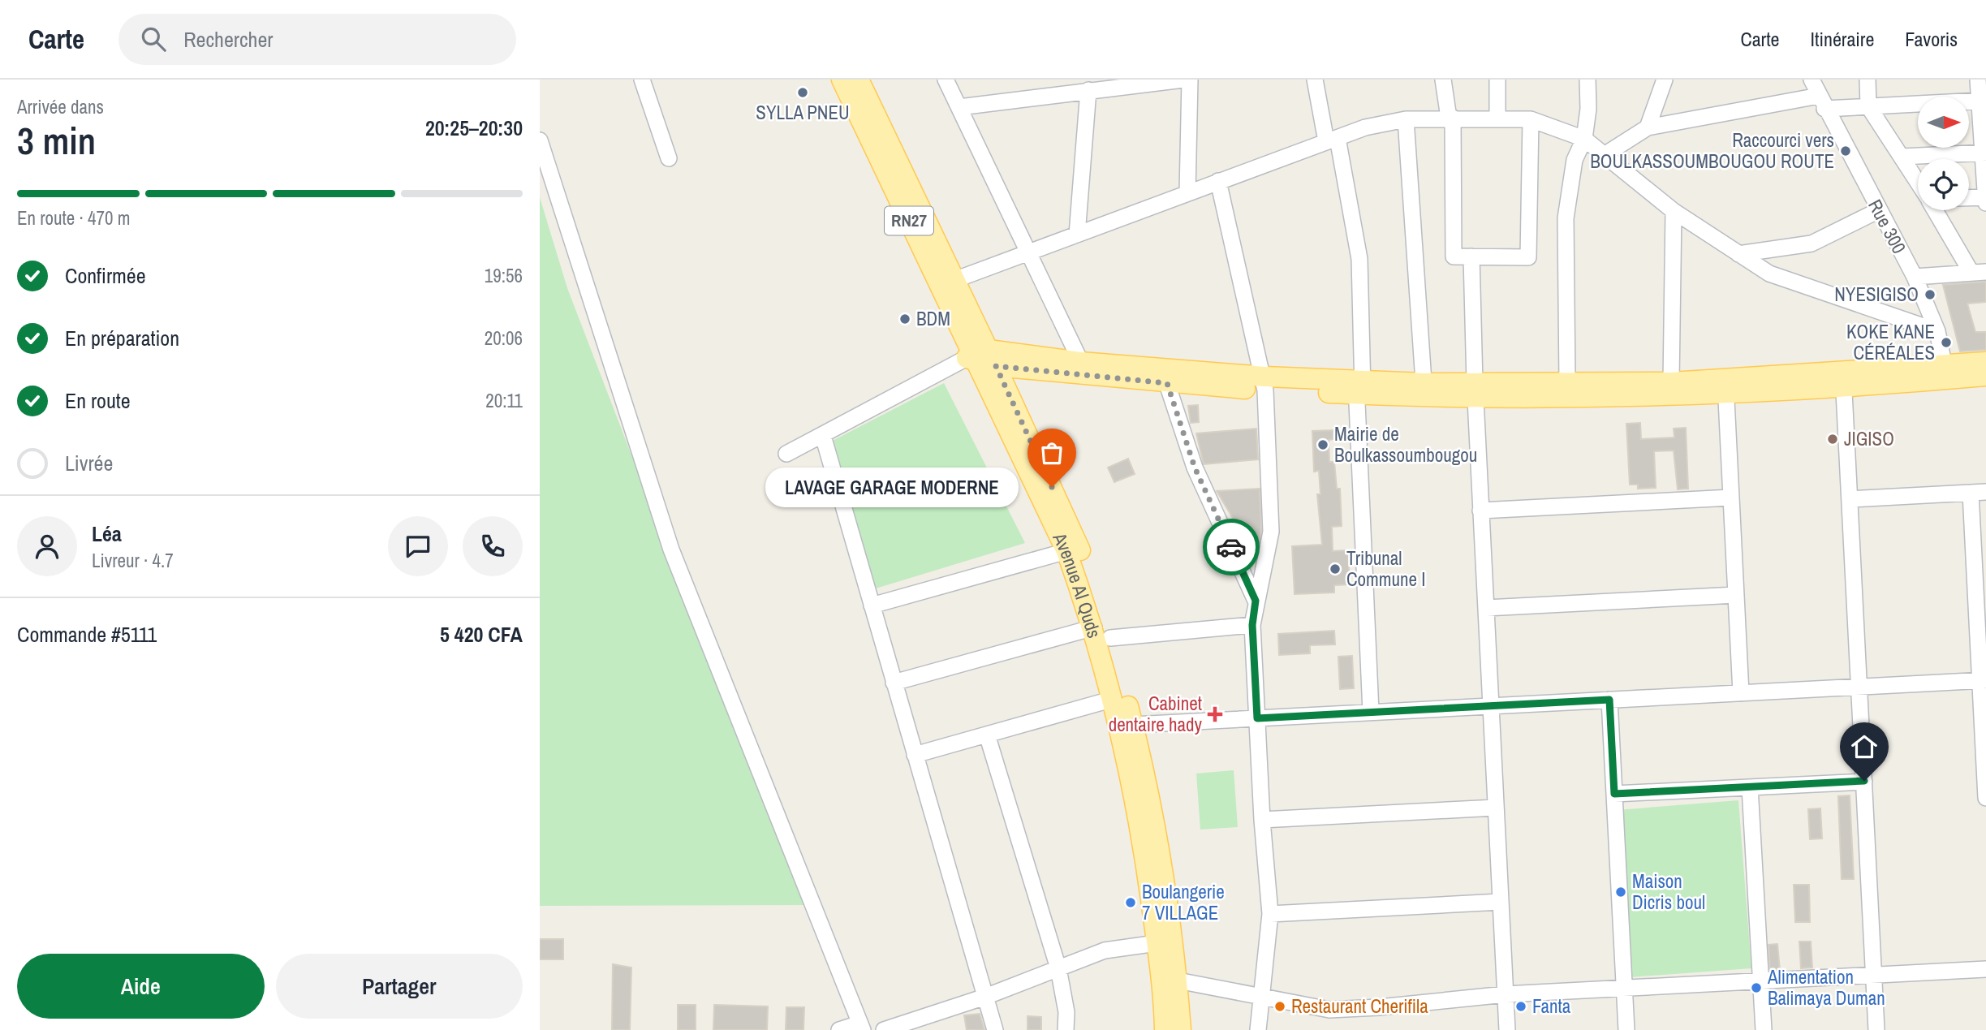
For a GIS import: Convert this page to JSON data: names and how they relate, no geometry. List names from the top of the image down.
{
  "streets": {
    "main road": ["RN27", "Avenue Al Quds"],
    "street": ["Rue 300"]
  },
  "places": {
    "other": [
      "SYLLA PNEU",
      "Raccourci vers BOULKASSOUMBOUGOU ROUTE",
      "NYESIGISO",
      "BDM",
      "KOKE KANE CÉRÉALES",
      "JIGISO",
      "Mairie de Boulkassoumbougou",
      "LAVAGE GARAGE MODERNE",
      "Tribunal Commune I",
      "Maison Dicris boul",
      "Boulangerie 7 VILLAGE",
      "Alimentation Balimaya Duman",
      "Restaurant Cherifila",
      "Fanta"
    ],
    "health": ["Cabinet dentaire hady"]
  },
  "north": "right",
  "page": {
    "header": "Carte",
    "search": "Rechercher",
    "nav": ["Carte", "Itinéraire", "Favoris"],
    "heading": ["3 min", "Arrivée dans", "20:25–20:30"],
    "panel": [
      "Léa",
      "Livreur · 4.7",
      "Commande #5111",
      "5 420 CFA"
    ],
    "bar": "En route · 470 m",
    "list": [
      ["Confirmée", "19:56"],
      ["En préparation", "20:06"],
      ["En route", "20:11"],
      "Livrée"
    ],
    "bubble": "LAVAGE GARAGE MODERNE",
    "buttons": ["Aide", "Partager"]
  }
}
